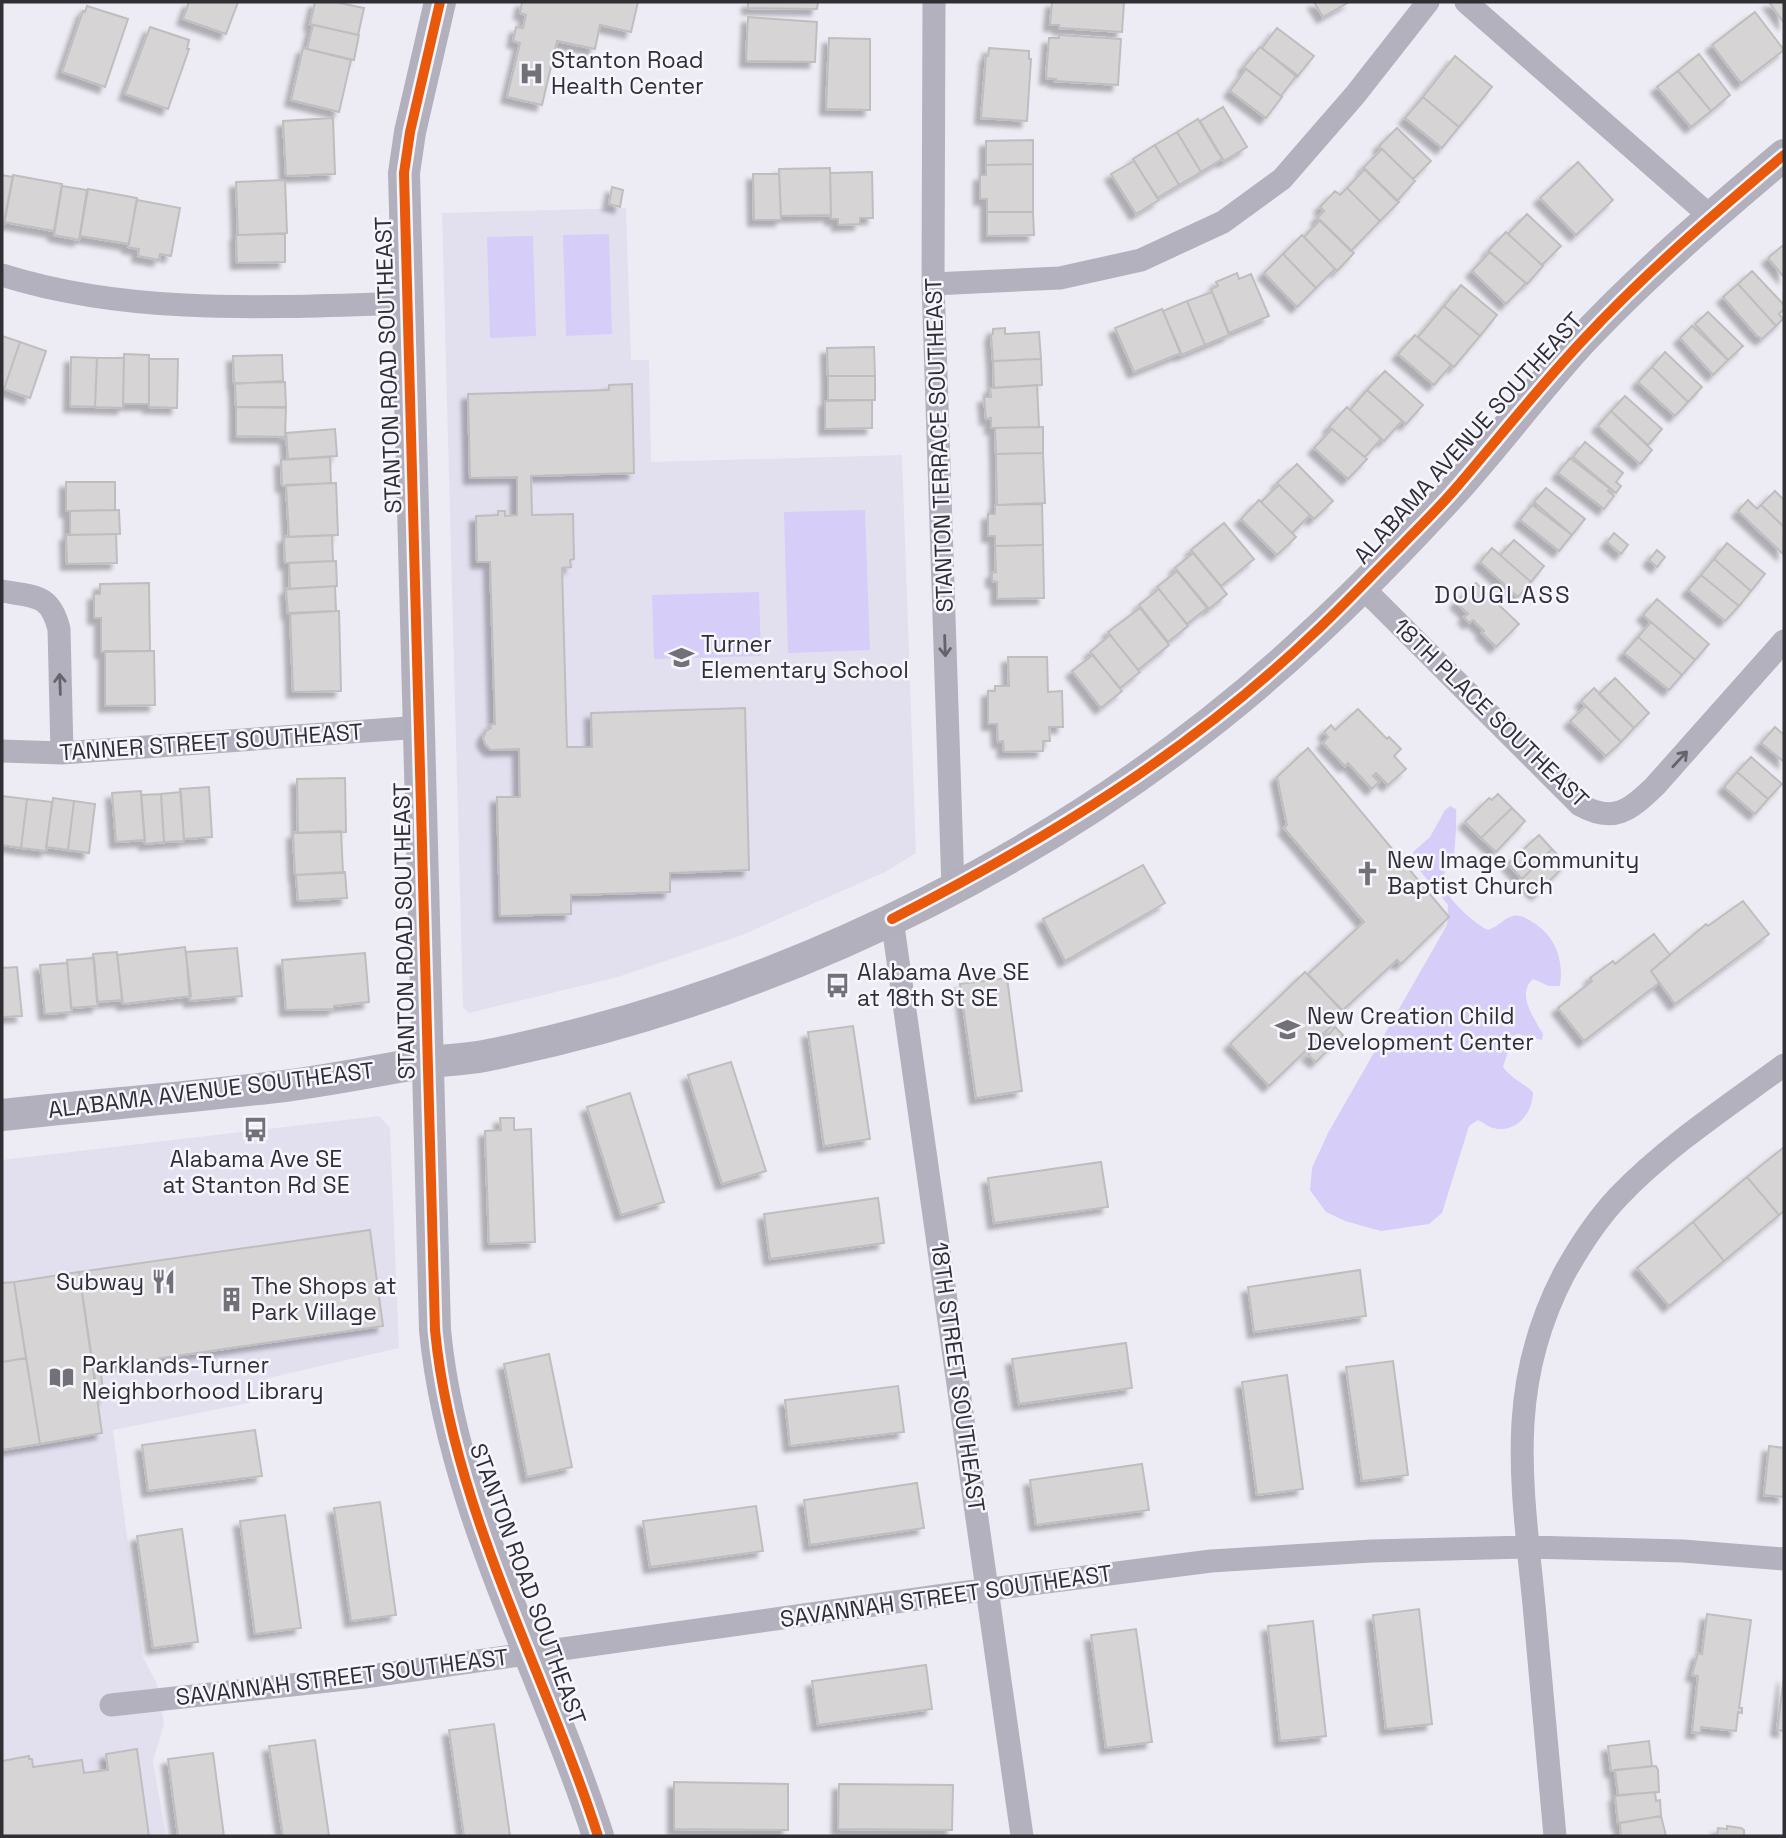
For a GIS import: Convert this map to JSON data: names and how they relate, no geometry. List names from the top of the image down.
{
  "streets": {
    "main road": ["STANTON ROAD SOUTHEAST", "ALABAMA AVENUE SOUTHEAST"],
    "street": [
      "STANTON TERRACE SOUTHEAST",
      "18TH PLACE SOUTHEAST",
      "TANNER STREET SOUTHEAST",
      "18TH STREET SOUTHEAST",
      "SAVANNAH STREET SOUTHEAST"
    ]
  },
  "crossings": [
    ["STANTON ROAD SOUTHEAST", "ALABAMA AVENUE SOUTHEAST"],
    ["STANTON ROAD SOUTHEAST", "TANNER STREET SOUTHEAST"],
    ["STANTON ROAD SOUTHEAST", "SAVANNAH STREET SOUTHEAST"],
    ["ALABAMA AVENUE SOUTHEAST", "STANTON TERRACE SOUTHEAST"],
    ["ALABAMA AVENUE SOUTHEAST", "18TH PLACE SOUTHEAST"],
    ["ALABAMA AVENUE SOUTHEAST", "18TH STREET SOUTHEAST"],
    ["18TH STREET SOUTHEAST", "SAVANNAH STREET SOUTHEAST"]
  ],
  "one_way": ["STANTON TERRACE SOUTHEAST"],
  "districts": ["DOUGLASS"],
  "places": {
    "hospital": ["Stanton Road Health Center"],
    "school or university": ["Turner Elementary School", "New Creation Child Development Center"],
    "church": ["New Image Community Baptist Church"],
    "bus stop": ["Alabama Ave SE at 18th St SE", "Alabama Ave SE at Stanton Rd SE"],
    "restaurant": ["Subway"],
    "building": ["The Shops at Park Village"],
    "library": ["Parklands-Turner Neighborhood Library"]
  }
}
